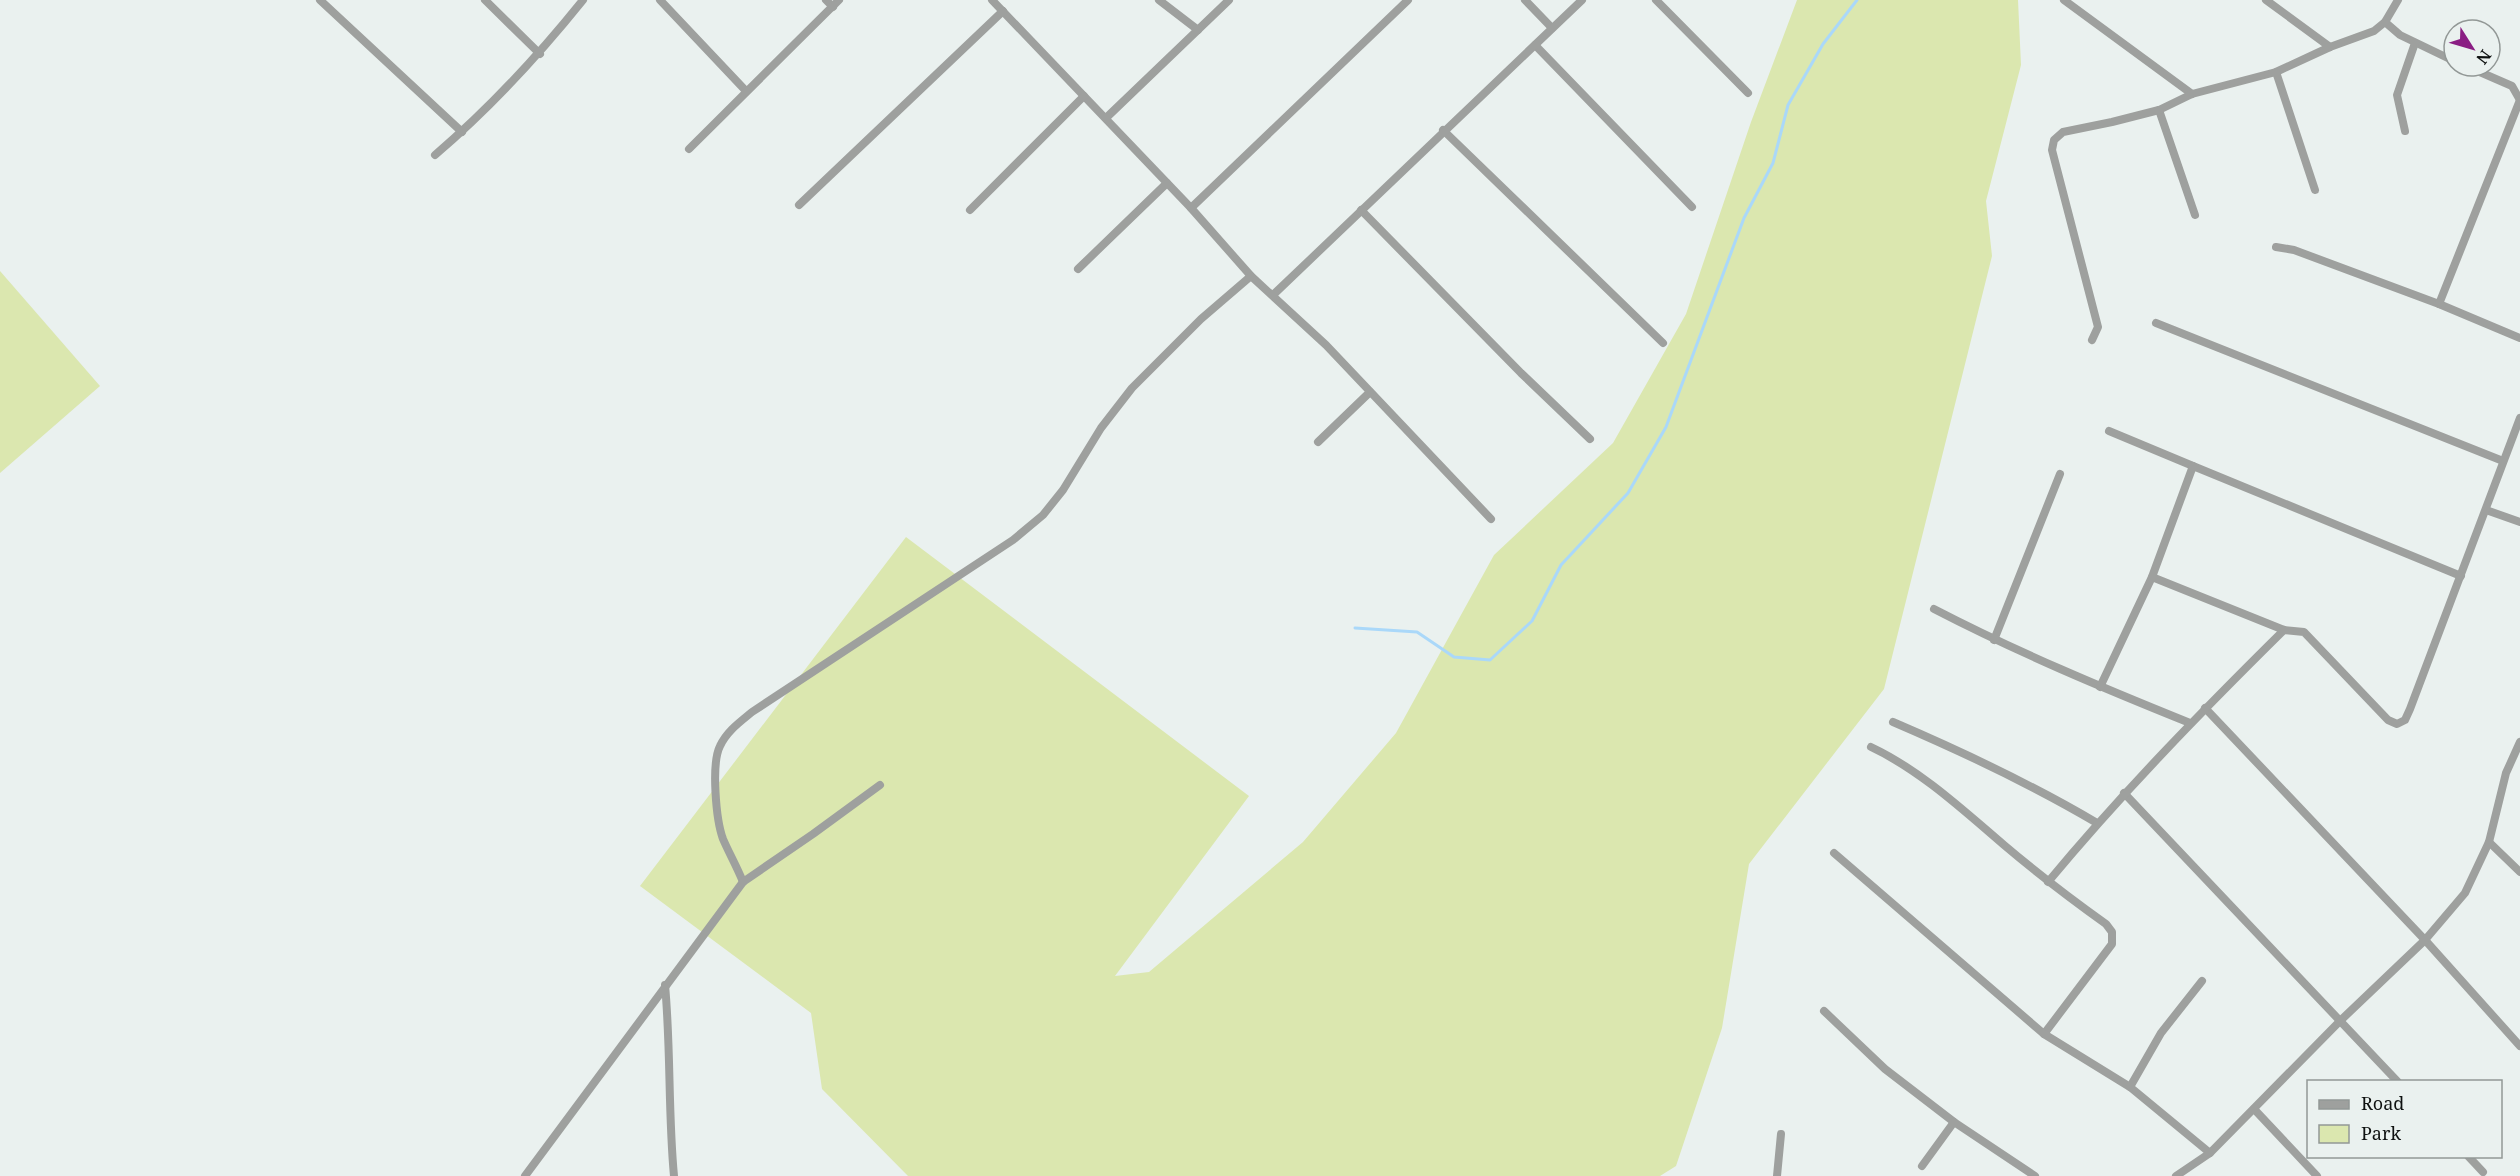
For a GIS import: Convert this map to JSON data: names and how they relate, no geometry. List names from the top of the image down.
{
  "legend": ["Road", "Park"],
  "north": "bottom right"
}
